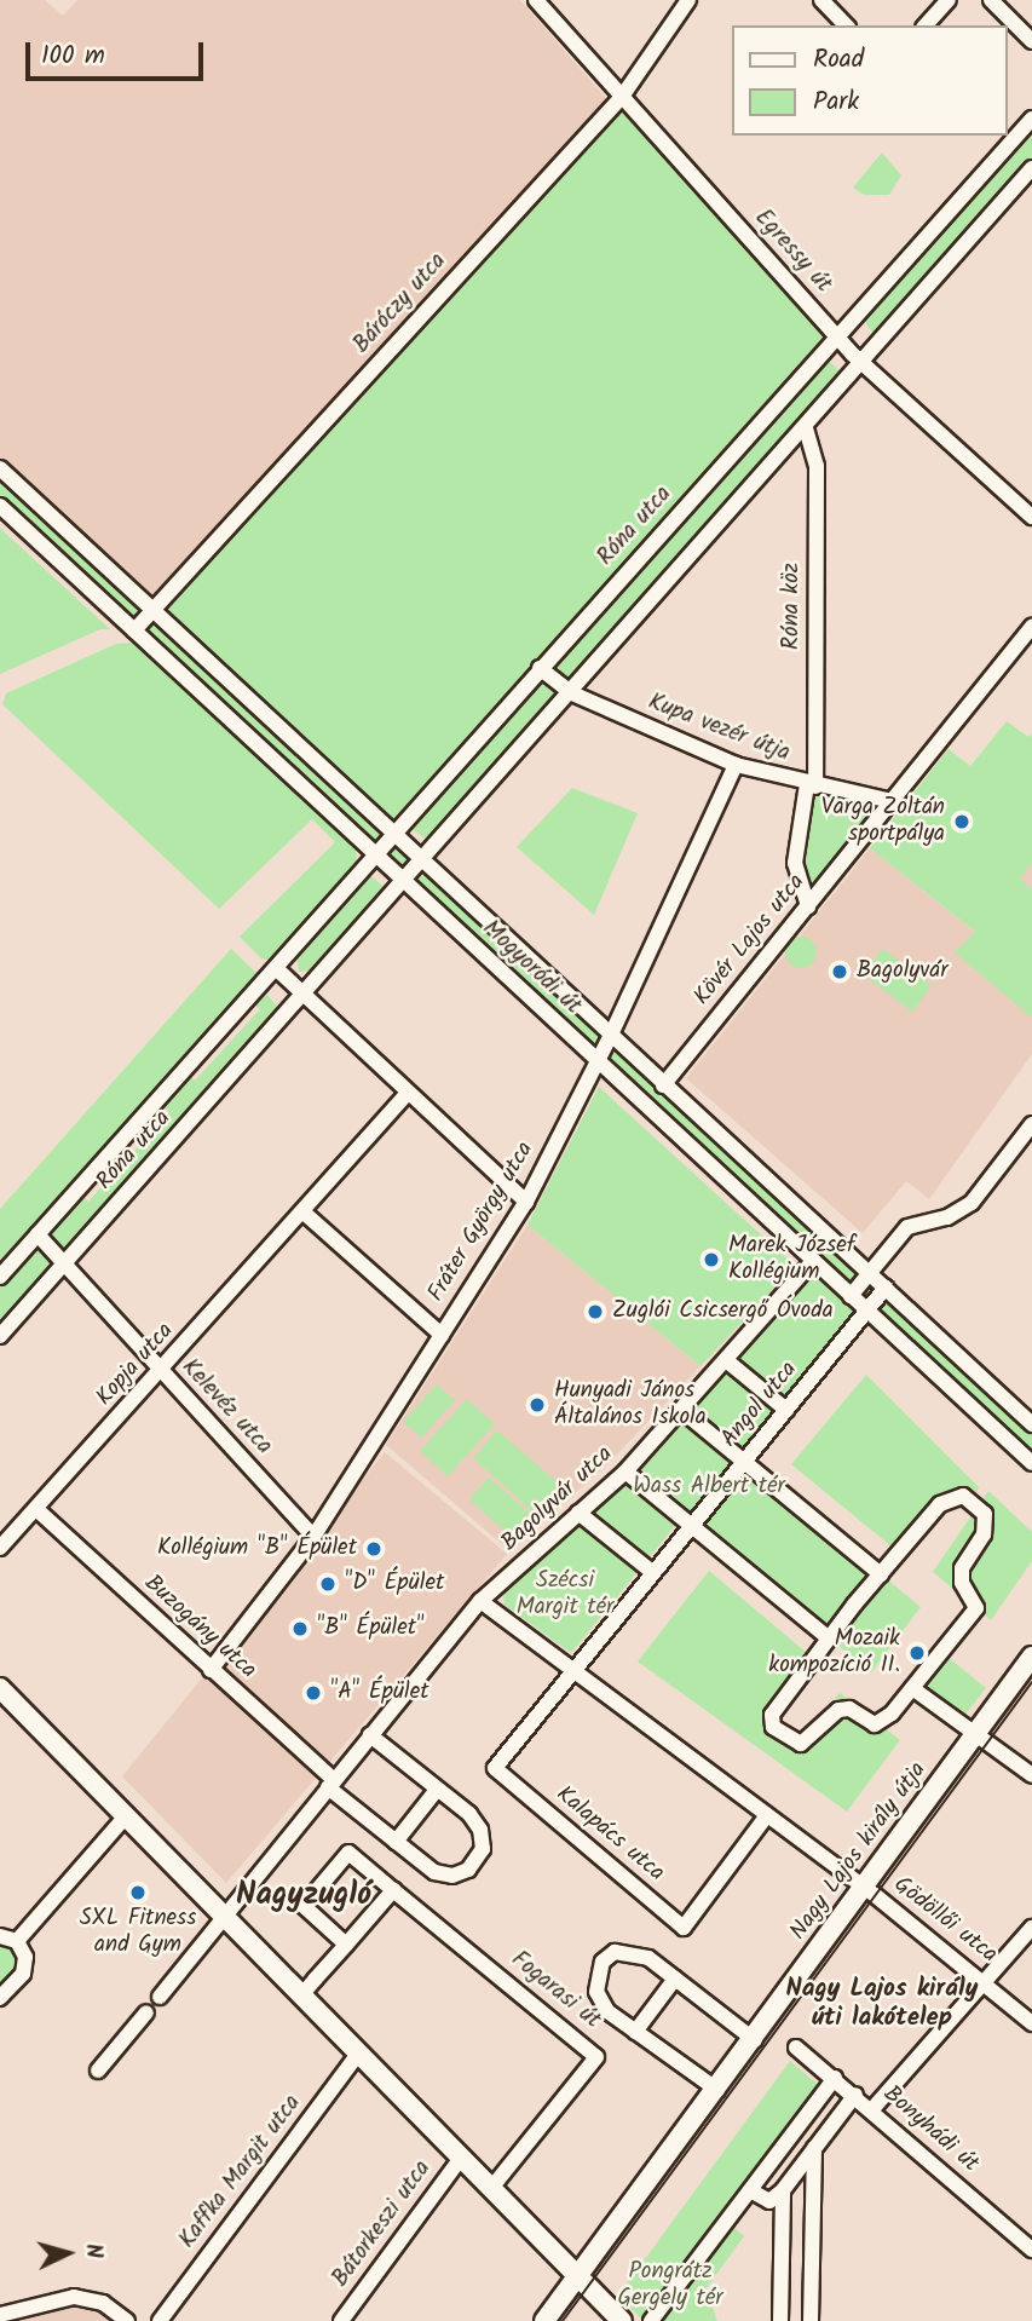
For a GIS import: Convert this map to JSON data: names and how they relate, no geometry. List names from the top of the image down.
{
  "streets": {
    "main road": ["Nagy Lajos király útja"],
    "street": [
      "Egressy út",
      "Báróczy utca",
      "Róna utca",
      "Róna köz",
      "Kupa vezér útja",
      "Kövér Lajos utca",
      "Mogyoródi út",
      "Fráter György utca",
      "Kopja utca",
      "Angol utca",
      "Kelevéz utca",
      "Bagolyvár utca",
      "Buzogány utca",
      "Kalapács utca",
      "Gödöllői utca",
      "Fogarasi út",
      "Bonyhádi út",
      "Kaffka Margit utca",
      "Bátorkeszi utca"
    ]
  },
  "crossings": [
    ["Egressy út", "Báróczy utca"],
    ["Egressy út", "Róna utca"],
    ["Báróczy utca", "Mogyoródi út"],
    ["Róna utca", "Róna köz"],
    ["Róna utca", "Kupa vezér útja"],
    ["Róna utca", "Mogyoródi út"],
    ["Róna utca", "Kelevéz utca"],
    ["Róna köz", "Kupa vezér útja"],
    ["Róna köz", "Kövér Lajos utca"],
    ["Kupa vezér útja", "Kövér Lajos utca"],
    ["Kupa vezér útja", "Fráter György utca"],
    ["Kövér Lajos utca", "Mogyoródi út"],
    ["Mogyoródi út", "Fráter György utca"],
    ["Mogyoródi út", "Angol utca"],
    ["Mogyoródi út", "Bagolyvár utca"],
    ["Fráter György utca", "Kelevéz utca"],
    ["Fráter György utca", "Buzogány utca"],
    ["Kopja utca", "Kelevéz utca"],
    ["Kopja utca", "Buzogány utca"],
    ["Angol utca", "Kalapács utca"],
    ["Bagolyvár utca", "Buzogány utca"],
    ["Nagy Lajos király útja", "Gödöllői utca"]
  ],
  "districts": ["Nagyzugló", "Nagy Lajos király úti lakótelep"],
  "parks": ["Wass Albert tér", "Szécsi Margit tér", "Pongrátz Gergely tér"],
  "places": [
    "Varga Zoltán sportpálya",
    "Bagolyvár",
    "Marek József Kollégium",
    "Zuglói Csicsergő Óvoda",
    "Hunyadi János Általános Iskola",
    "Kollégium \"B\" Épület",
    "\"D\" Épület",
    "\"B\" Épület\"",
    "Mozaik kompozíció II.",
    "\"A\" Épület",
    "SXL Fitness and Gym"
  ],
  "legend": ["Road", "Park"],
  "scale_bar": "100 m",
  "north": "right"
}
